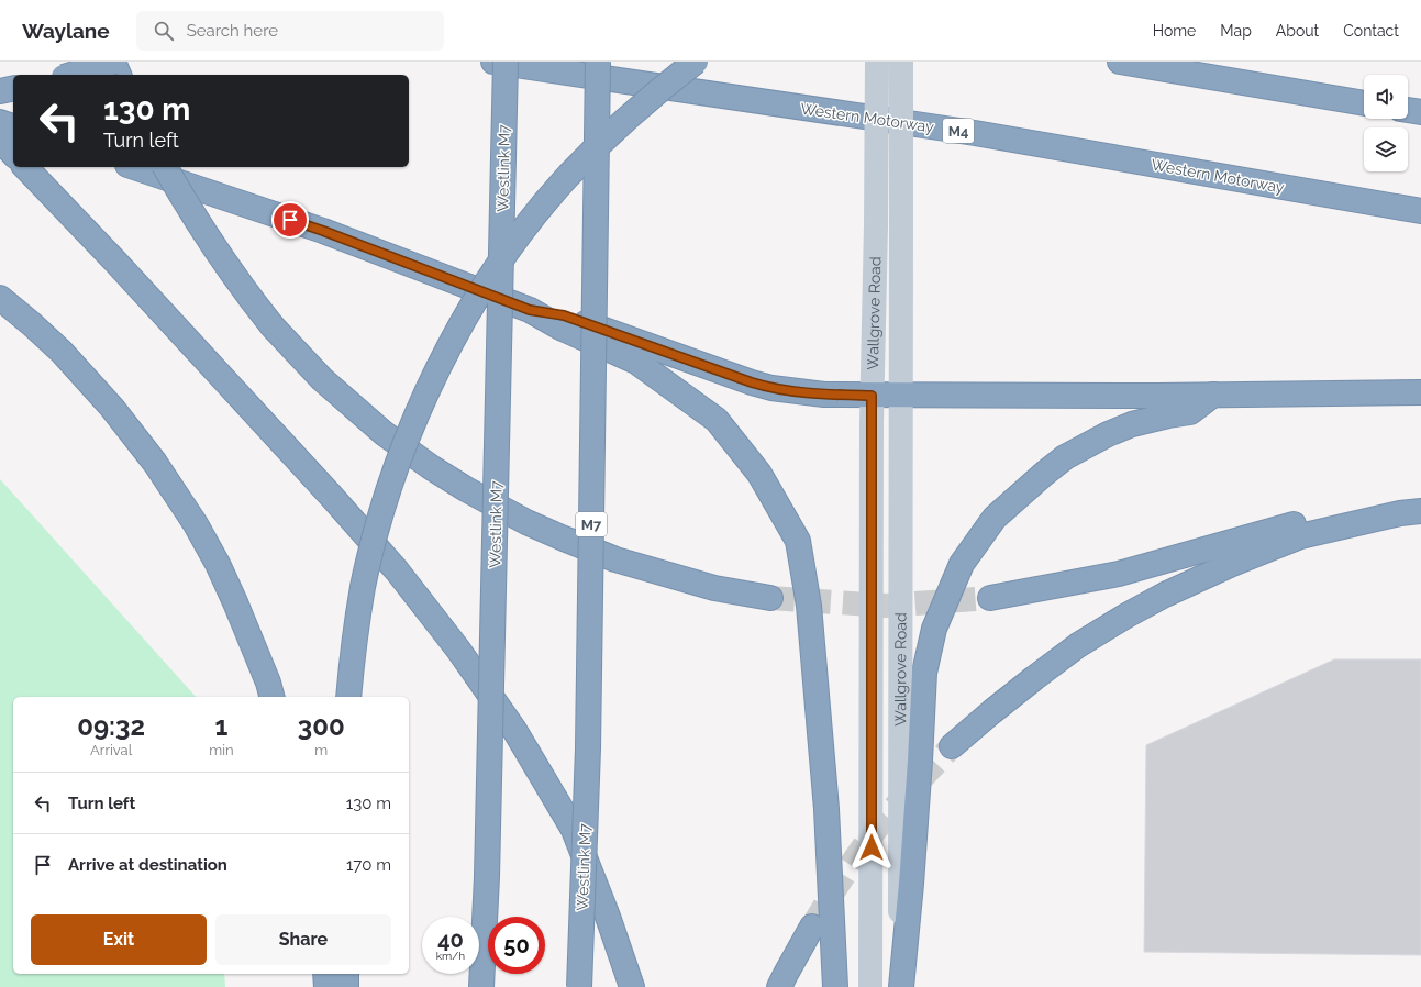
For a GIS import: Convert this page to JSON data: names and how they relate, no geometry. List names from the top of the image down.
{
  "streets": {
    "highway": [
      "Western Motorway",
      "M4",
      "Westlink M7",
      "M7"
    ],
    "main road": ["Wallgrove Road"]
  },
  "page": {
    "header": "Waylane",
    "search": "Search here",
    "nav": [
      "Home",
      "Map",
      "About",
      "Contact"
    ],
    "turn": ["130 m", "Turn left"],
    "eta": [
      "09:32",
      "Arrival",
      "1",
      "min",
      "300",
      "m"
    ],
    "list": [
      {
        "name": "Turn left",
        "value": "130 m"
      },
      {
        "name": "Arrive at destination",
        "value": "170 m"
      }
    ],
    "buttons": ["Exit", "Share"],
    "speed": "40 km/h",
    "limit": "50"
  }
}
